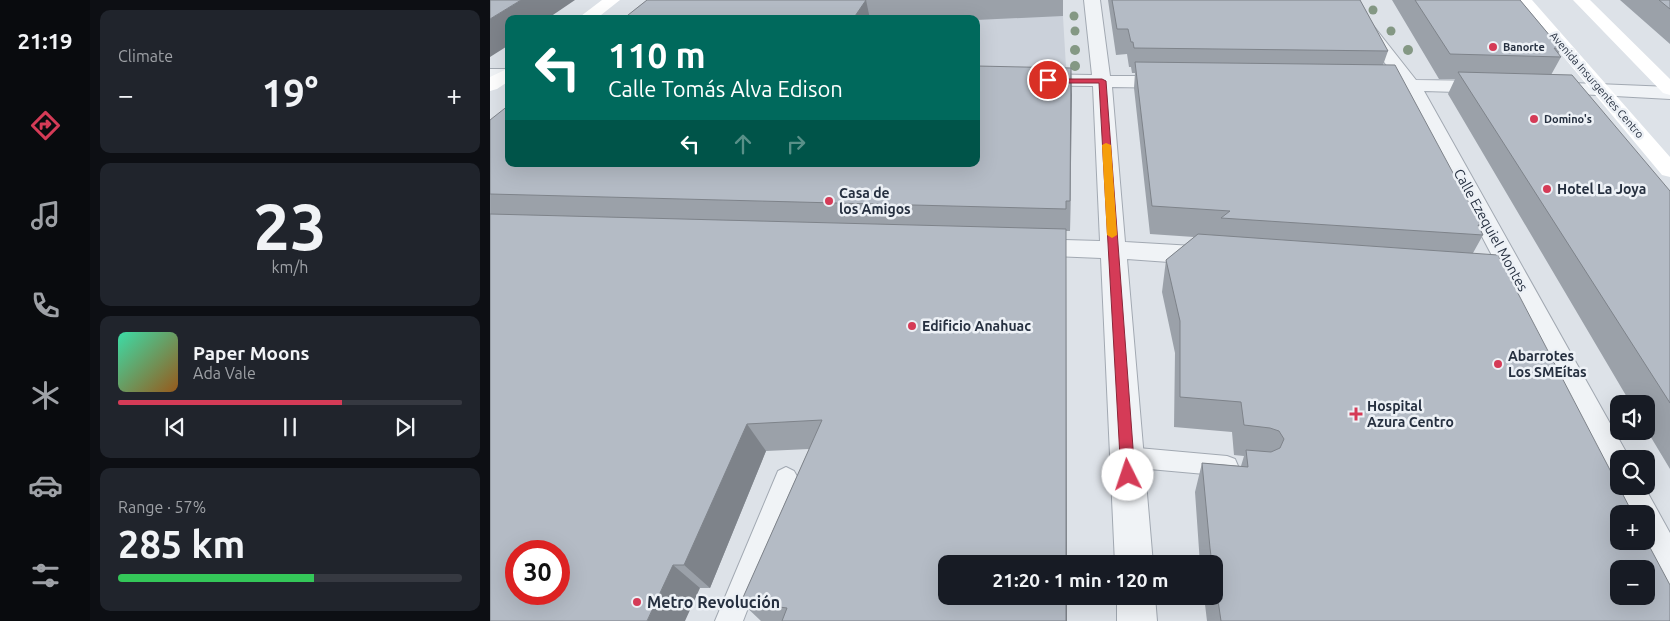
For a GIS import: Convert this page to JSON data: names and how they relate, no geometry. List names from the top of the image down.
{
  "streets": {
    "main road": ["Avenida Insurgentes Centro"],
    "street": ["Calle Ezequiel Montes"]
  },
  "places": {
    "other": [
      "Banorte",
      "Domino's",
      "Hotel La Joya",
      "Casa de los Amigos",
      "Edificio Anahuac",
      "Abarrotes Los SMEítas",
      "Metro Revolución"
    ],
    "health": ["Hospital Azura Centro"]
  },
  "page": {
    "tabs": "21:19",
    "tile": [
      "Climate",
      ["23", "km/h"],
      ["Range · 57%", "285 km"]
    ],
    "turn": ["110 m", "Calle Tomás Alva Edison"],
    "heat": ["−", "19°", "+"],
    "song": ["Paper Moons", "Ada Vale"],
    "map_buttons": ["+", "−"],
    "limit": "30",
    "trip": "21:20 · 1 min · 120 m"
  }
}
